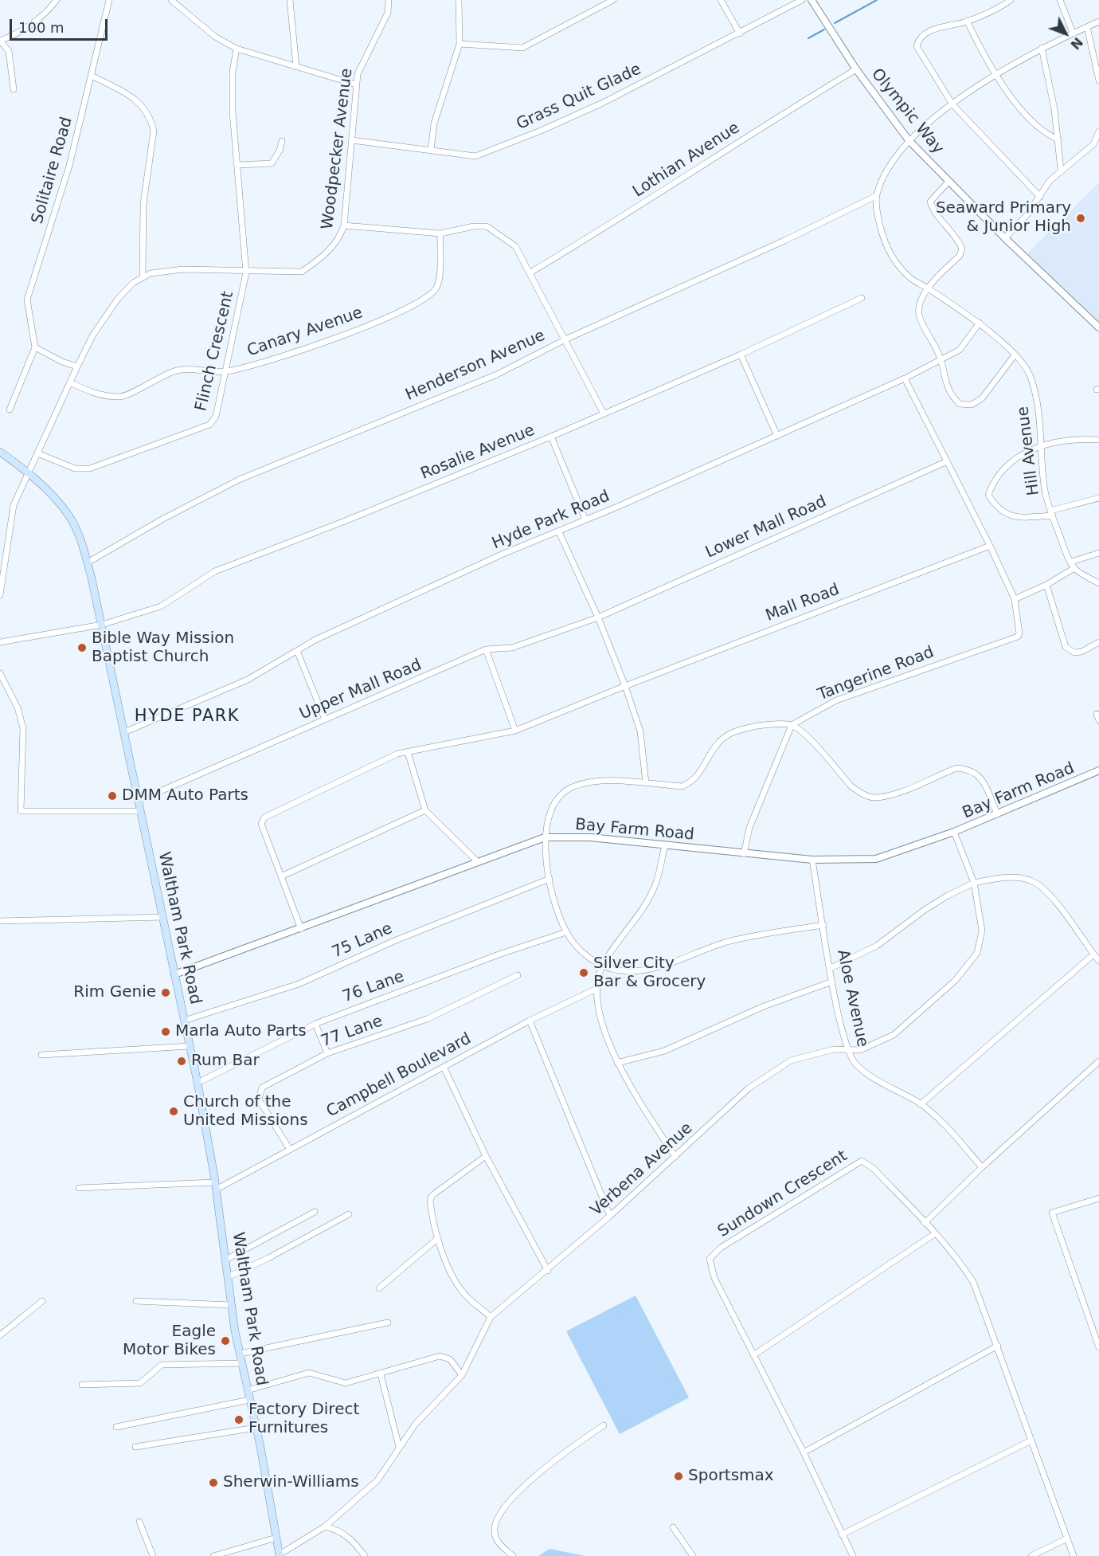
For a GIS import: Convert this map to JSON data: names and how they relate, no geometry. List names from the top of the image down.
{
  "streets": {
    "main road": ["Waltham Park Road"],
    "street": [
      "Grass Quit Glade",
      "Olympic Way",
      "Woodpecker Avenue",
      "Lothian Avenue",
      "Solitaire Road",
      "Canary Avenue",
      "Flinch Crescent",
      "Henderson Avenue",
      "Hill Avenue",
      "Rosalie Avenue",
      "Hyde Park Road",
      "Lower Mall Road",
      "Mall Road",
      "Tangerine Road",
      "Upper Mall Road",
      "Bay Farm Road",
      "75 Lane",
      "76 Lane",
      "Aloe Avenue",
      "77 Lane",
      "Campbell Boulevard",
      "Verbena Avenue",
      "Sundown Crescent"
    ]
  },
  "crossings": [
    ["Grass Quit Glade", "Woodpecker Avenue"],
    ["Olympic Way", "Lothian Avenue"],
    ["Woodpecker Avenue", "Canary Avenue"],
    ["Woodpecker Avenue", "Flinch Crescent"],
    ["Woodpecker Avenue", "Waltham Park Road"],
    ["Canary Avenue", "Flinch Crescent"],
    ["Henderson Avenue", "Hill Avenue"],
    ["Henderson Avenue", "Waltham Park Road"],
    ["Hill Avenue", "Hyde Park Road"],
    ["Rosalie Avenue", "Waltham Park Road"],
    ["Hyde Park Road", "Waltham Park Road"],
    ["Lower Mall Road", "Upper Mall Road"],
    ["Mall Road", "Bay Farm Road"],
    ["Upper Mall Road", "Waltham Park Road"],
    ["Bay Farm Road", "Waltham Park Road"],
    ["Bay Farm Road", "Aloe Avenue"],
    ["Bay Farm Road", "Verbena Avenue"],
    ["Waltham Park Road", "75 Lane"],
    ["Waltham Park Road", "76 Lane"],
    ["Waltham Park Road", "Campbell Boulevard"],
    ["Waltham Park Road", "Verbena Avenue"],
    ["Aloe Avenue", "Verbena Avenue"],
    ["77 Lane", "Campbell Boulevard"]
  ],
  "districts": ["HYDE PARK"],
  "places": [
    "Seaward Primary & Junior High",
    "Bible Way Mission Baptist Church",
    "DMM Auto Parts",
    "Silver City Bar & Grocery",
    "Rim Genie",
    "Marla Auto Parts",
    "Rum Bar",
    "Church of the United Missions",
    "Eagle Motor Bikes",
    "Factory Direct Furnitures",
    "Sportsmax",
    "Sherwin-Williams"
  ],
  "scale_bar": "100 m",
  "north": "bottom right"
}
